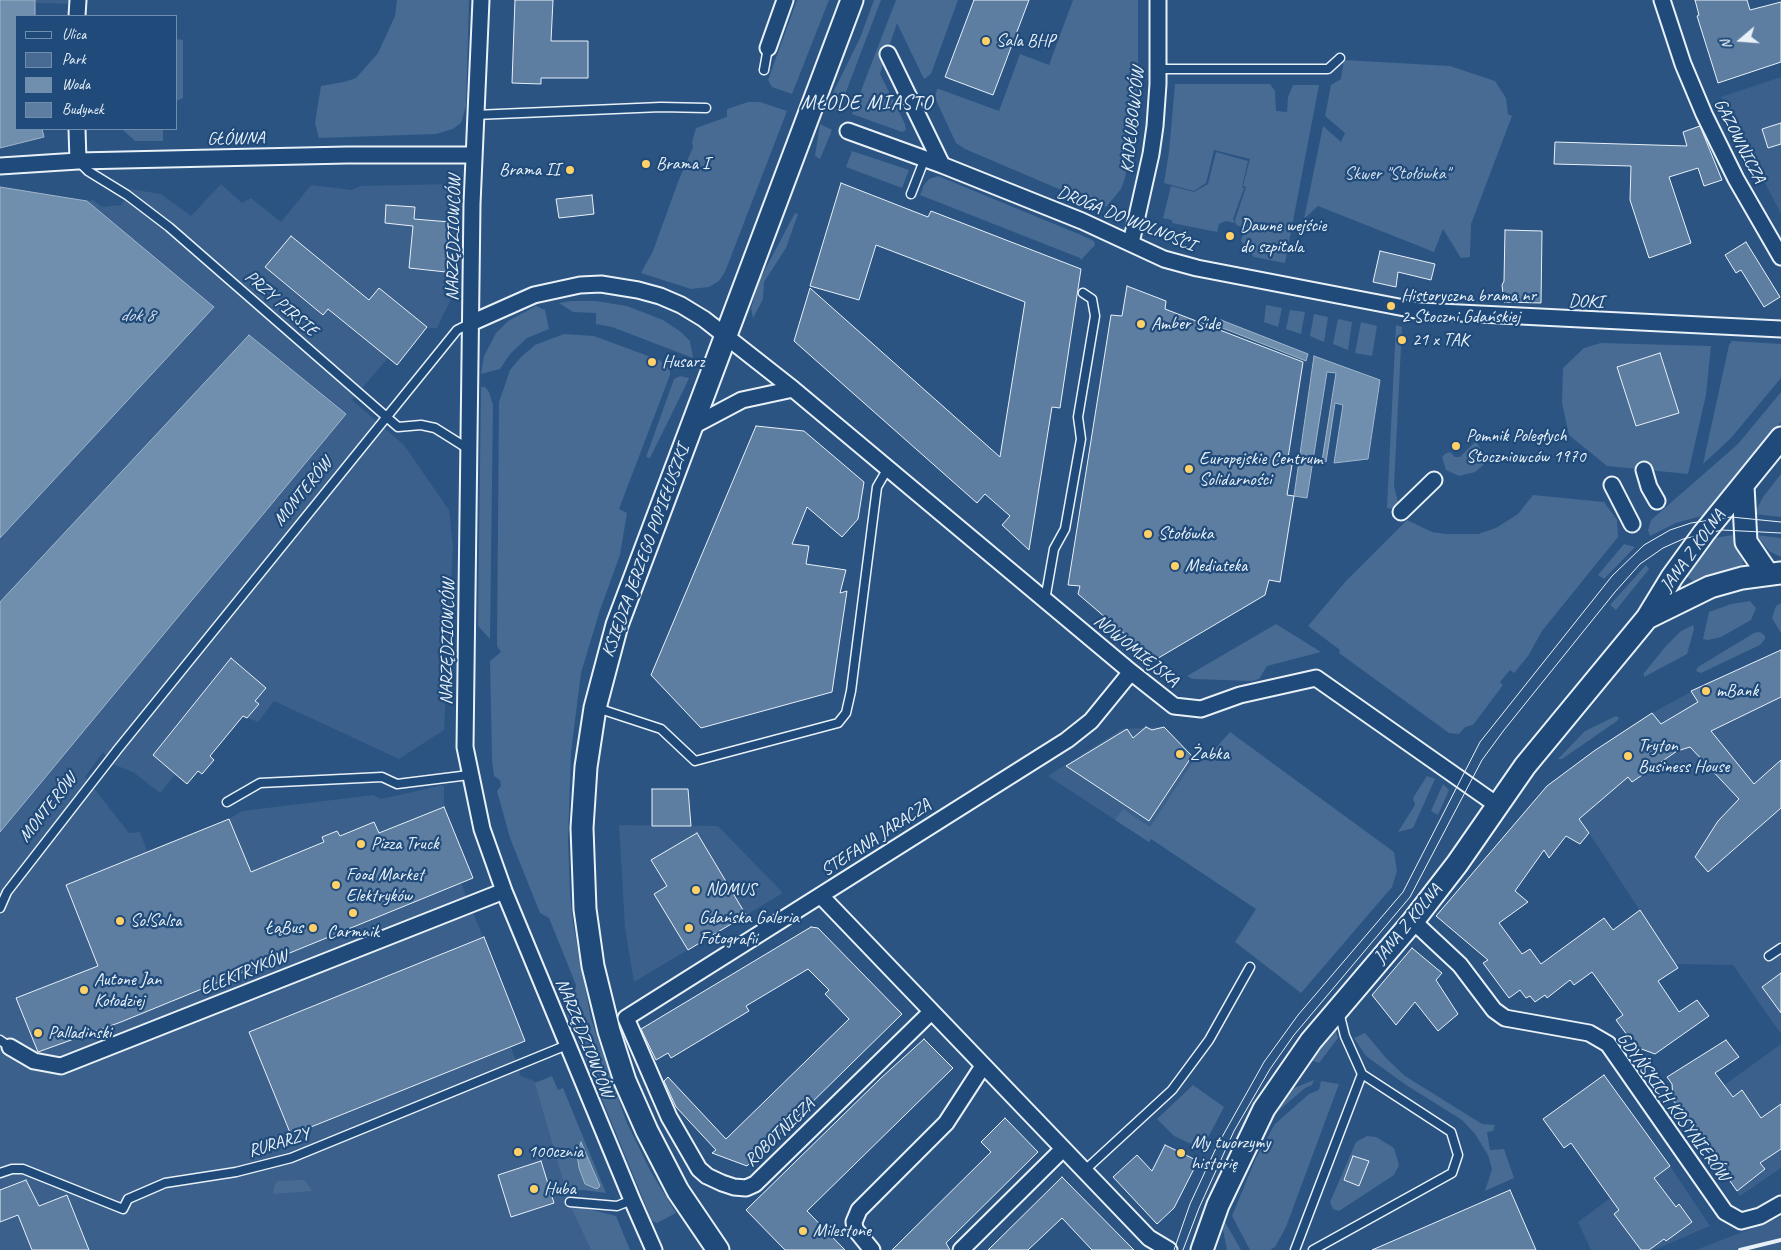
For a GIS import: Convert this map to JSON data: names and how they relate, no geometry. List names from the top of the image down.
{
  "streets": {
    "street": [
      "KADŁUBOWCÓW",
      "GŁÓWNA",
      "GAZOWNICZA",
      "DROGA DO WOLNOŚCI",
      "NARZĘDZIOWCÓW",
      "DOKI",
      "MONTERÓW",
      "KSIĘDZA JERZEGO POPIEŁUSZKI",
      "JANA Z KOLNA",
      "NOWOMIEJSKA",
      "STEFANA JARACZA",
      "ELEKTRYKÓW",
      "GDYŃSKICH KOSYNIERÓW",
      "ROBOTNICZA"
    ],
    "lane": ["PRZY PIRSIE", "RURARZY"]
  },
  "crossings": [
    ["KADŁUBOWCÓW", "DROGA DO WOLNOŚCI"],
    ["GŁÓWNA", "NARZĘDZIOWCÓW"],
    ["GŁÓWNA", "PRZY PIRSIE"],
    ["DROGA DO WOLNOŚCI", "DOKI"],
    ["NARZĘDZIOWCÓW", "PRZY PIRSIE"],
    ["NARZĘDZIOWCÓW", "MONTERÓW"],
    ["NARZĘDZIOWCÓW", "ELEKTRYKÓW"],
    ["NARZĘDZIOWCÓW", "RURARZY"],
    ["PRZY PIRSIE", "MONTERÓW"],
    ["MONTERÓW", "KSIĘDZA JERZEGO POPIEŁUSZKI"],
    ["MONTERÓW", "NOWOMIEJSKA"],
    ["KSIĘDZA JERZEGO POPIEŁUSZKI", "NOWOMIEJSKA"],
    ["JANA Z KOLNA", "NOWOMIEJSKA"],
    ["JANA Z KOLNA", "GDYŃSKICH KOSYNIERÓW"],
    ["NOWOMIEJSKA", "STEFANA JARACZA"],
    ["STEFANA JARACZA", "ROBOTNICZA"]
  ],
  "districts": ["MŁODE MIASTO"],
  "water": ["dok 8"],
  "parks": ["Skwer \"Stołówka\""],
  "places": [
    "Sala BHP",
    "Brama I",
    "Brama II",
    "Dawne wejście do szpitala",
    "Historyczna brama nr 2 Stoczni Gdańskiej",
    "Amber Side",
    "21 x TAK",
    "Husarz",
    "Pomnik Poległych Stoczniowców 1970",
    "Europejskie Centrum Solidarności",
    "Stołówka",
    "Mediateka",
    "mBank",
    "Żabka",
    "Tryton Business House",
    "Pizza Truck",
    "Food Market Elektryków",
    "NOMUS",
    "Carmnik",
    "So!Salsa",
    "ŁąBus",
    "Gdańska Galeria Fotografii",
    "Autone Jan Kołodziej",
    "Palladinski",
    "100cznia",
    "My tworzymy historię",
    "Huba",
    "Milestone"
  ],
  "legend": [
    "Ulica",
    "Park",
    "Woda",
    "Budynek"
  ],
  "north": "left"
}
